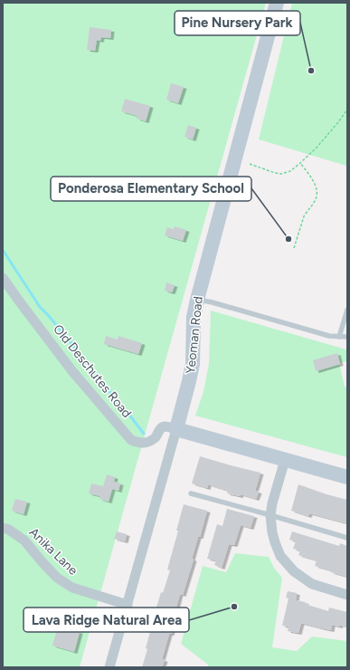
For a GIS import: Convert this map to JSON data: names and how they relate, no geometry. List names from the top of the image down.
{
  "streets": {
    "street": ["Yeoman Road", "Old Deschutes Road", "Anika Lane"]
  },
  "crossings": [
    ["Yeoman Road", "Old Deschutes Road"],
    ["Yeoman Road", "Anika Lane"]
  ],
  "places": ["Pine Nursery Park", "Ponderosa Elementary School", "Lava Ridge Natural Area"]
}
